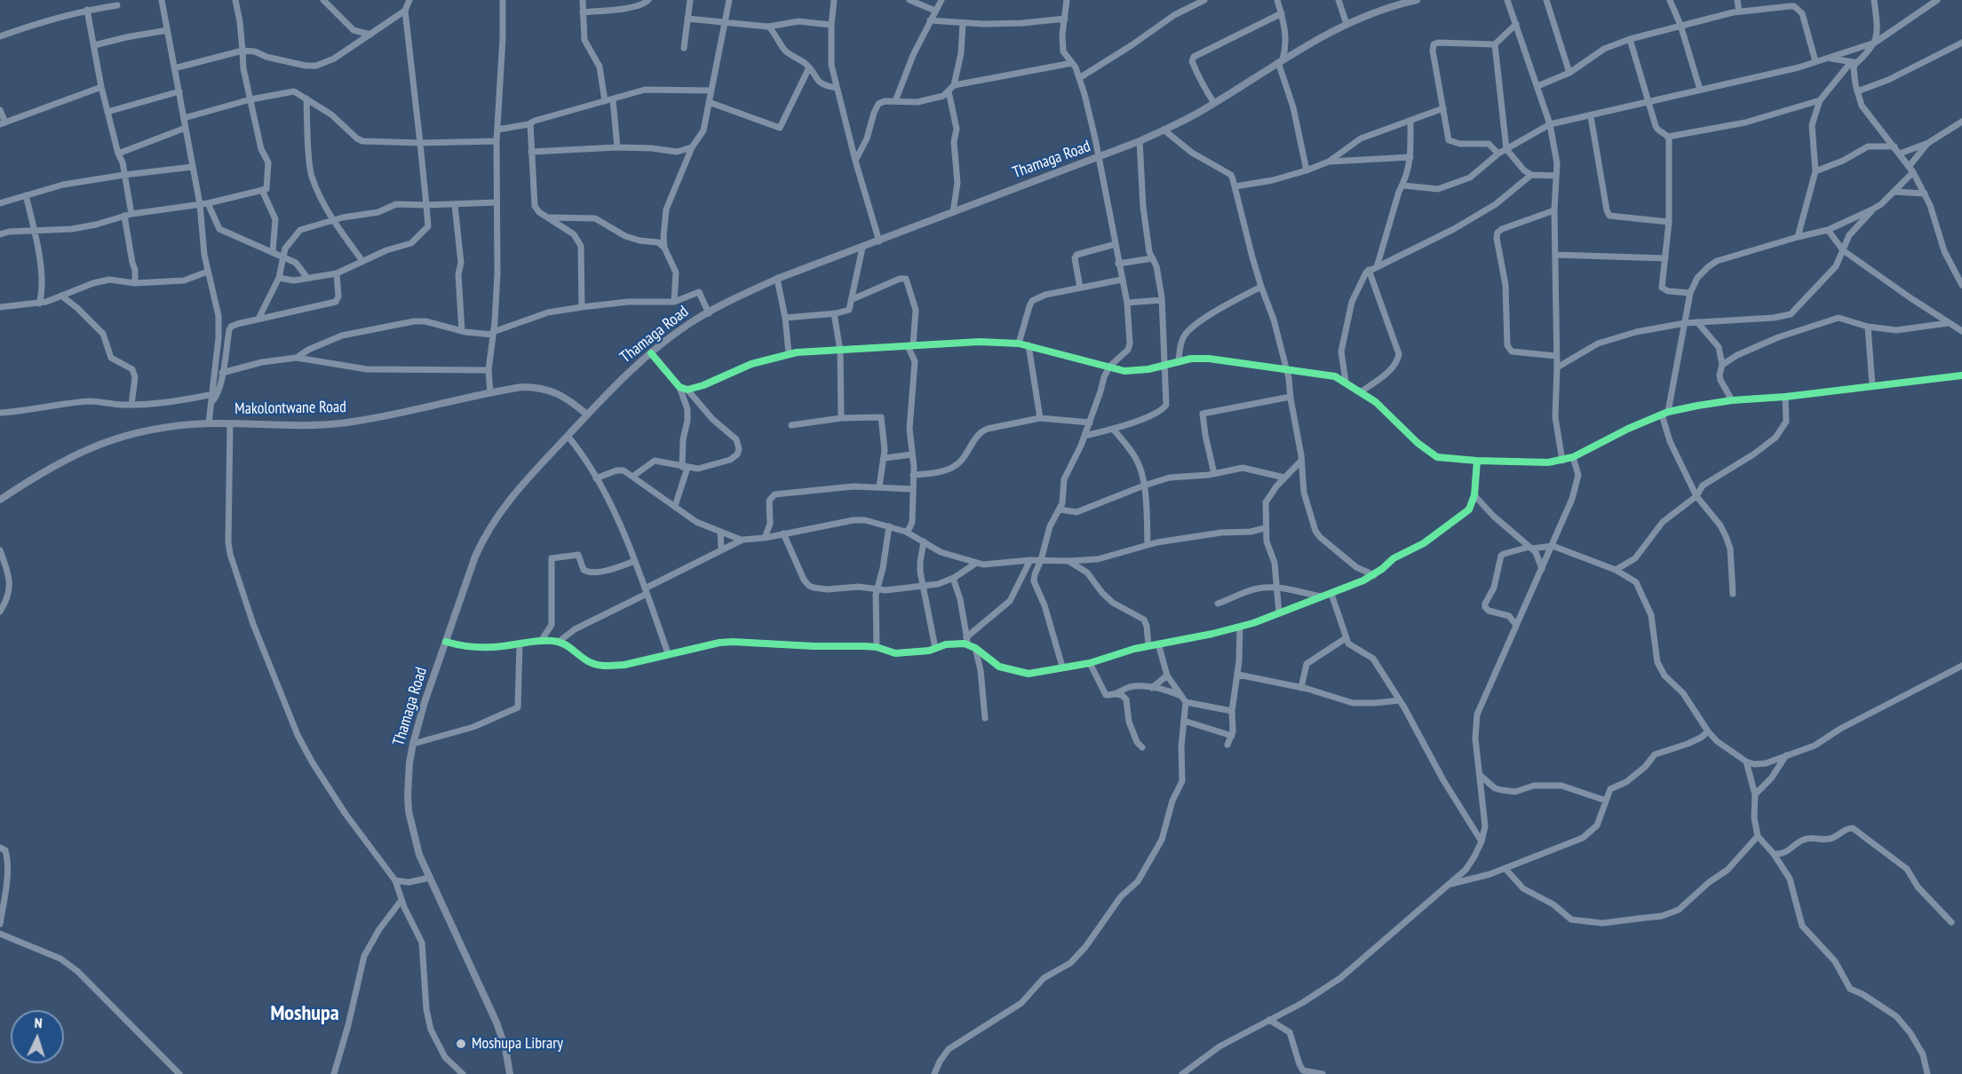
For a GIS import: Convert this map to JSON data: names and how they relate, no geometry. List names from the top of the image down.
{
  "streets": {
    "main road": ["Thamaga Road", "Makolontwane Road"]
  },
  "crossings": [
    ["Thamaga Road", "Makolontwane Road"]
  ],
  "districts": ["Moshupa"],
  "places": ["Moshupa Library"],
  "north": "top"
}
